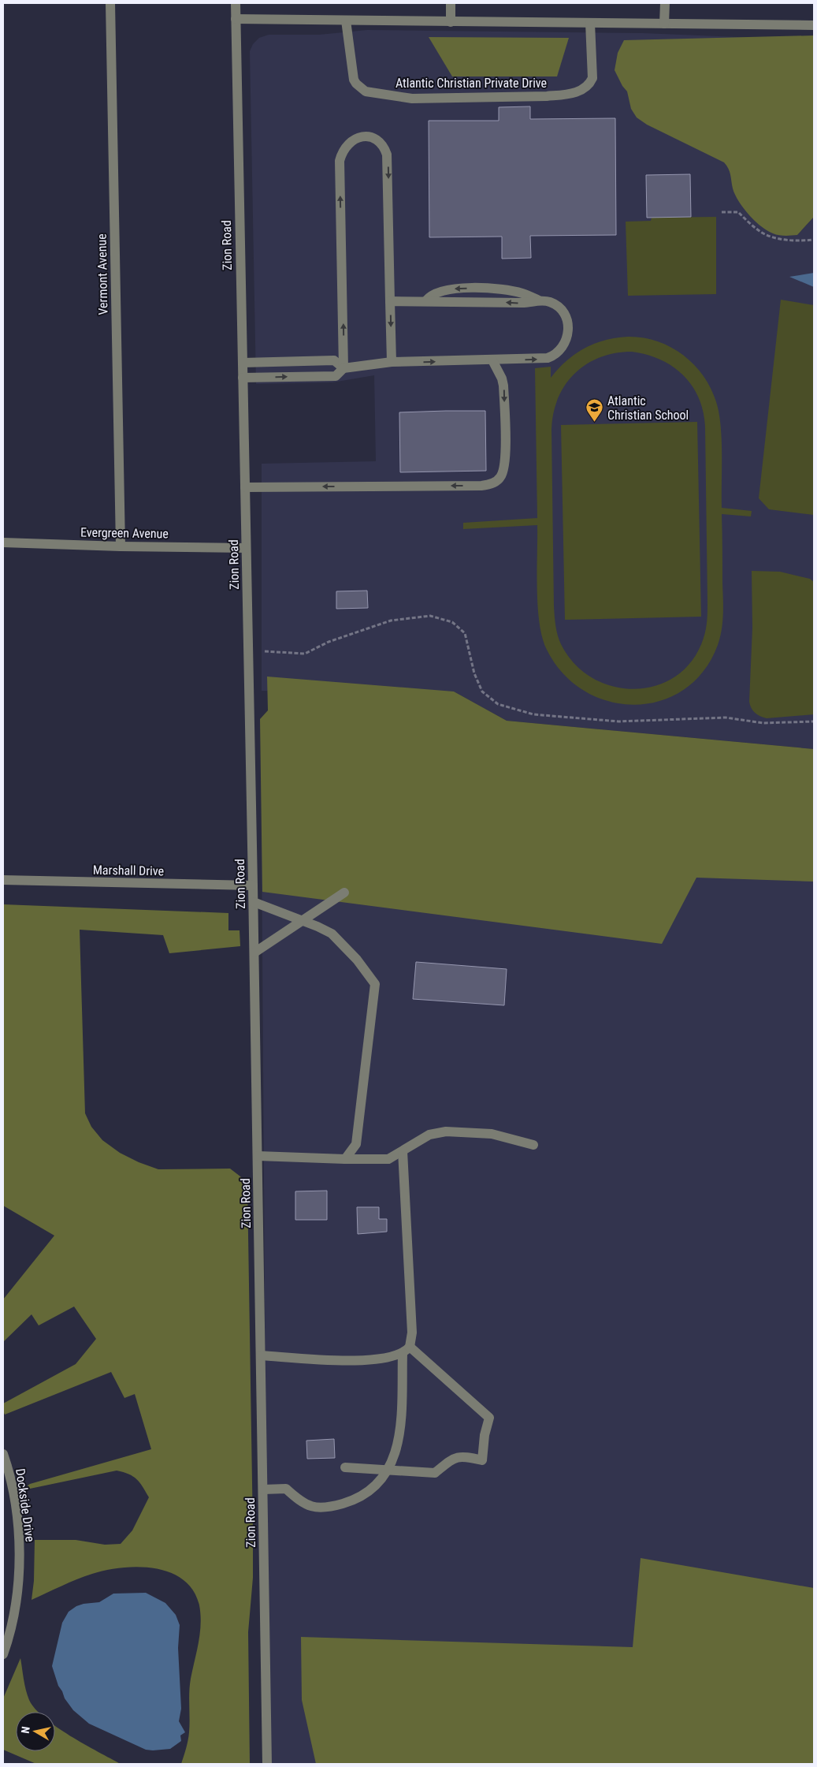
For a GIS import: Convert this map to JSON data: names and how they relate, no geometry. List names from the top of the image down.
{
  "streets": {
    "street": [
      "Atlantic Christian Private Drive",
      "Zion Road",
      "Vermont Avenue",
      "Evergreen Avenue",
      "Marshall Drive",
      "Dockside Drive"
    ]
  },
  "crossings": [
    ["Zion Road", "Evergreen Avenue"],
    ["Zion Road", "Marshall Drive"],
    ["Vermont Avenue", "Evergreen Avenue"]
  ],
  "places": {
    "school or university": ["Atlantic Christian School"]
  },
  "north": "left"
}
